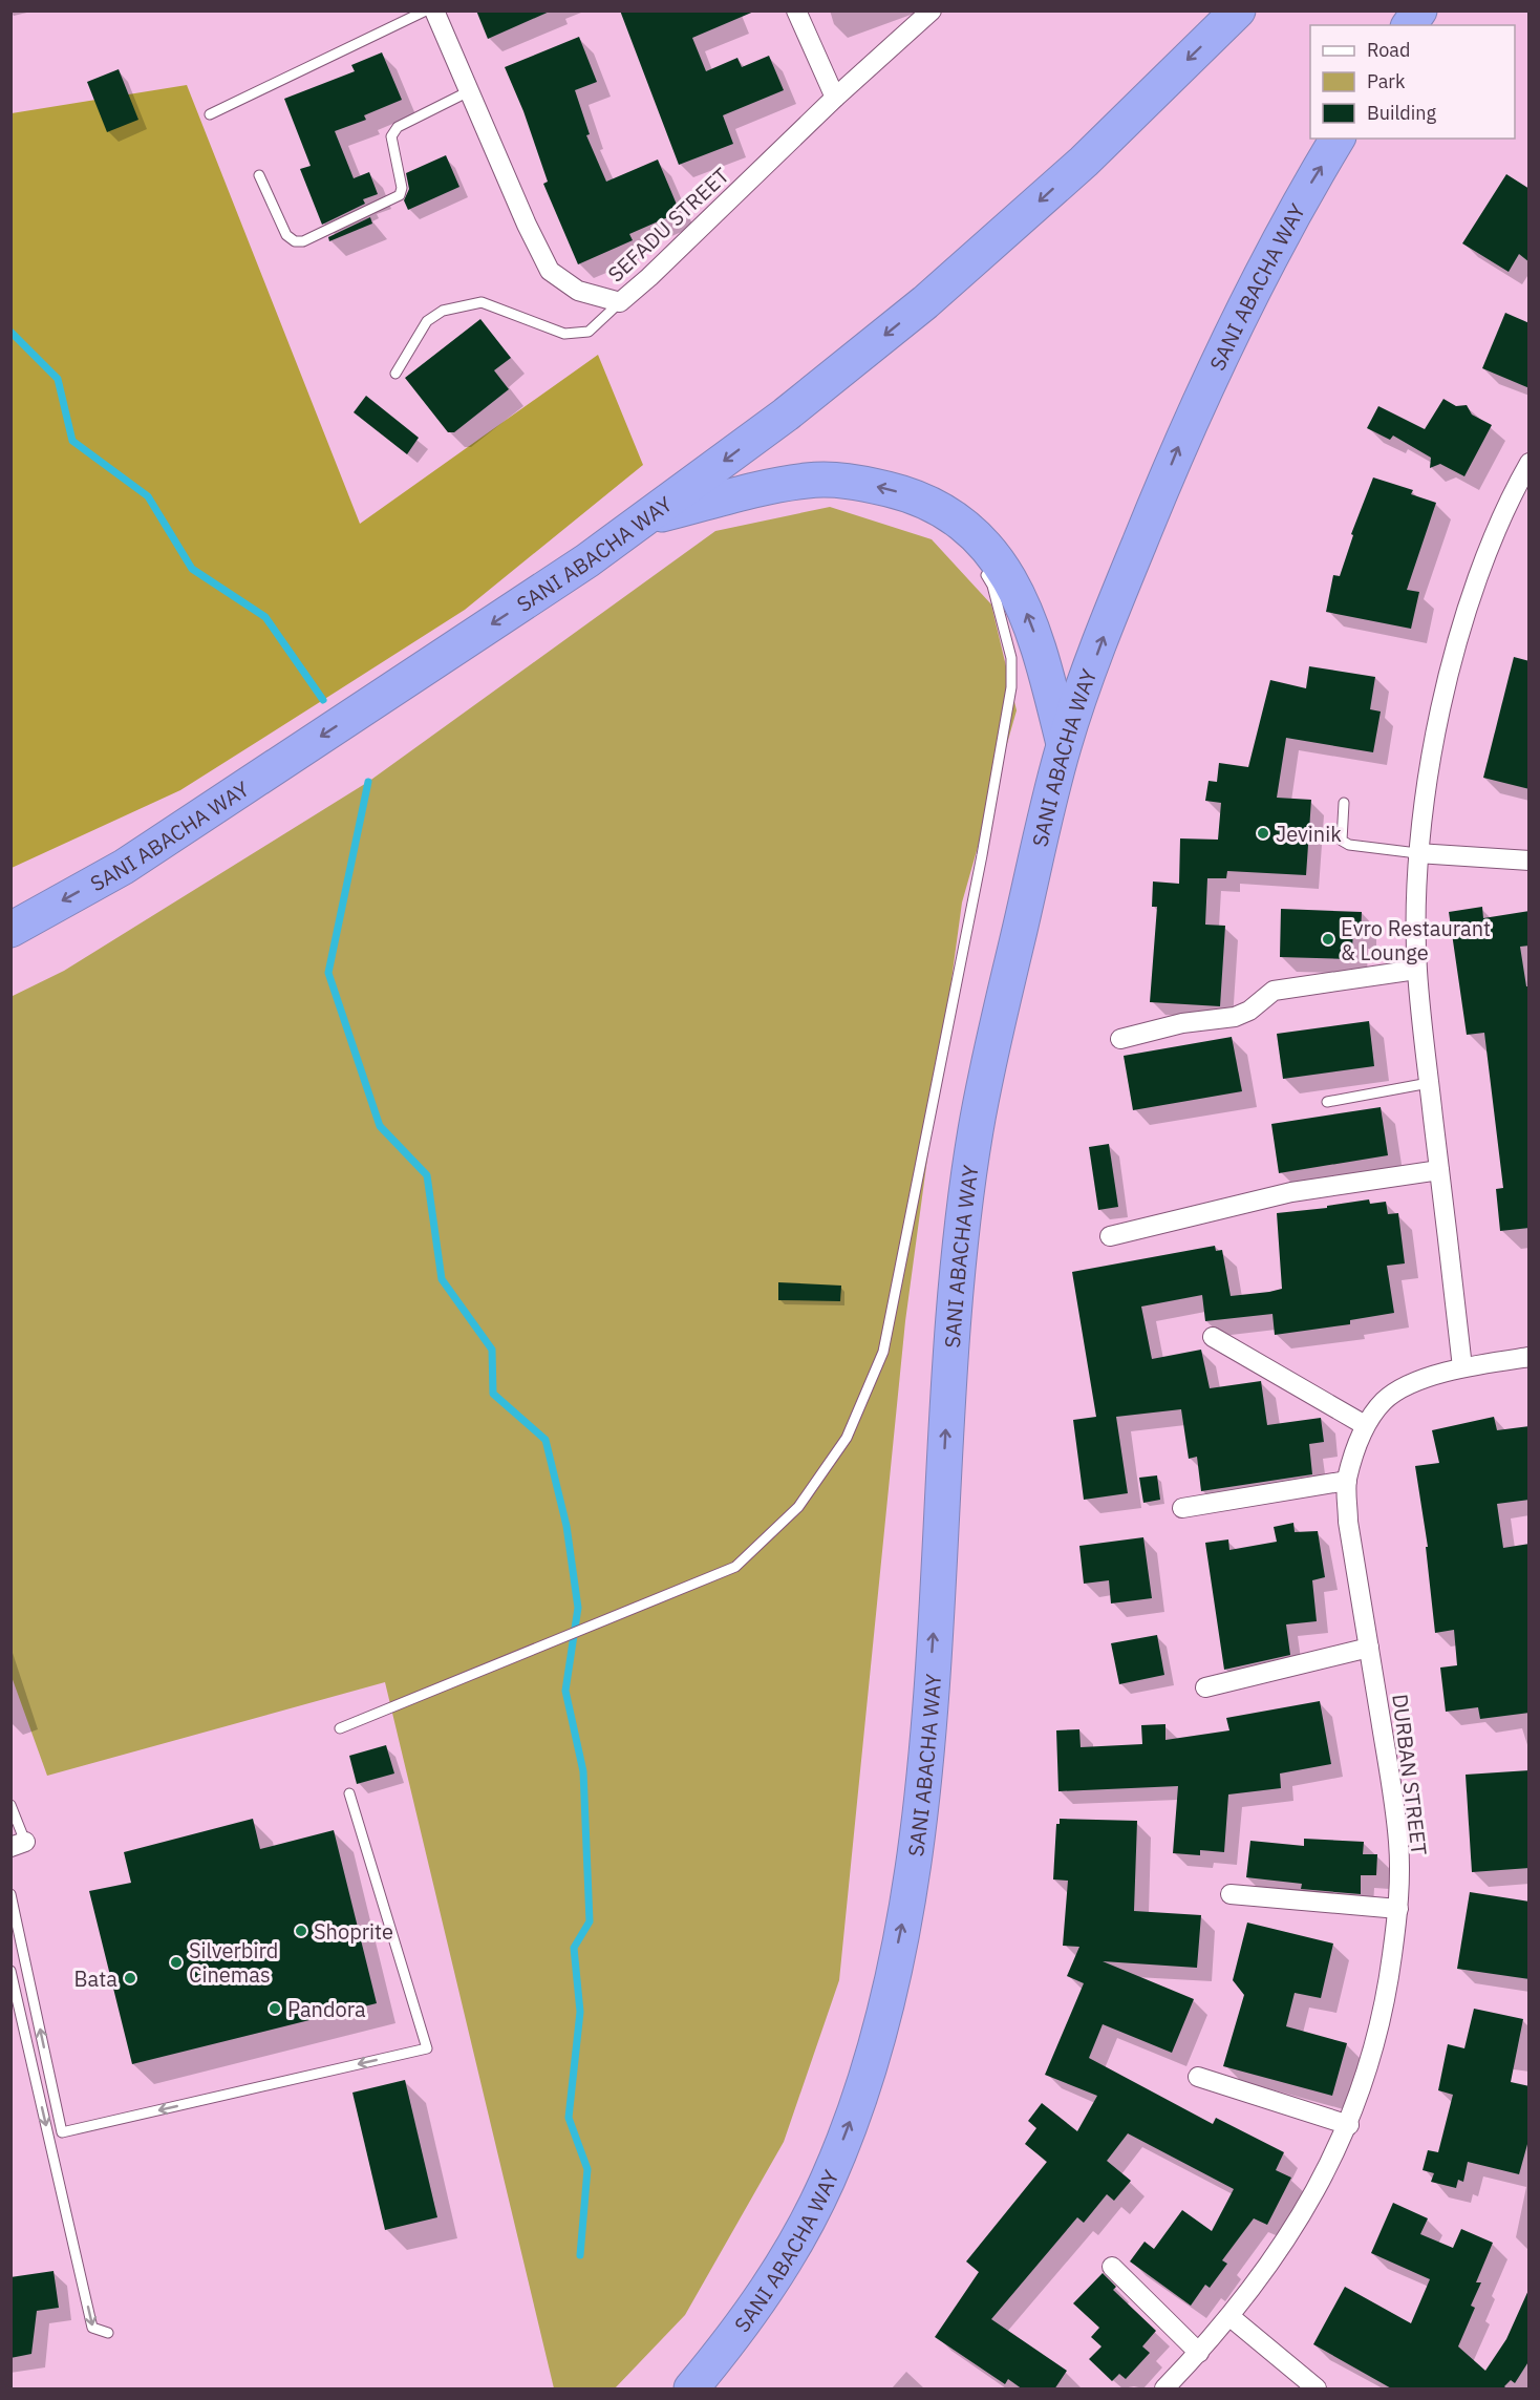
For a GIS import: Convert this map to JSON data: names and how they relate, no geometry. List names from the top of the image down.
{
  "streets": {
    "highway": ["SANI ABACHA WAY"],
    "street": ["SEFADU STREET", "DURBAN STREET"]
  },
  "places": [
    "Jevinik",
    "Evro Restaurant & Lounge",
    "Shoprite",
    "Silverbird Cinemas",
    "Bata",
    "Pandora"
  ],
  "legend": ["Road", "Park", "Building"]
}
